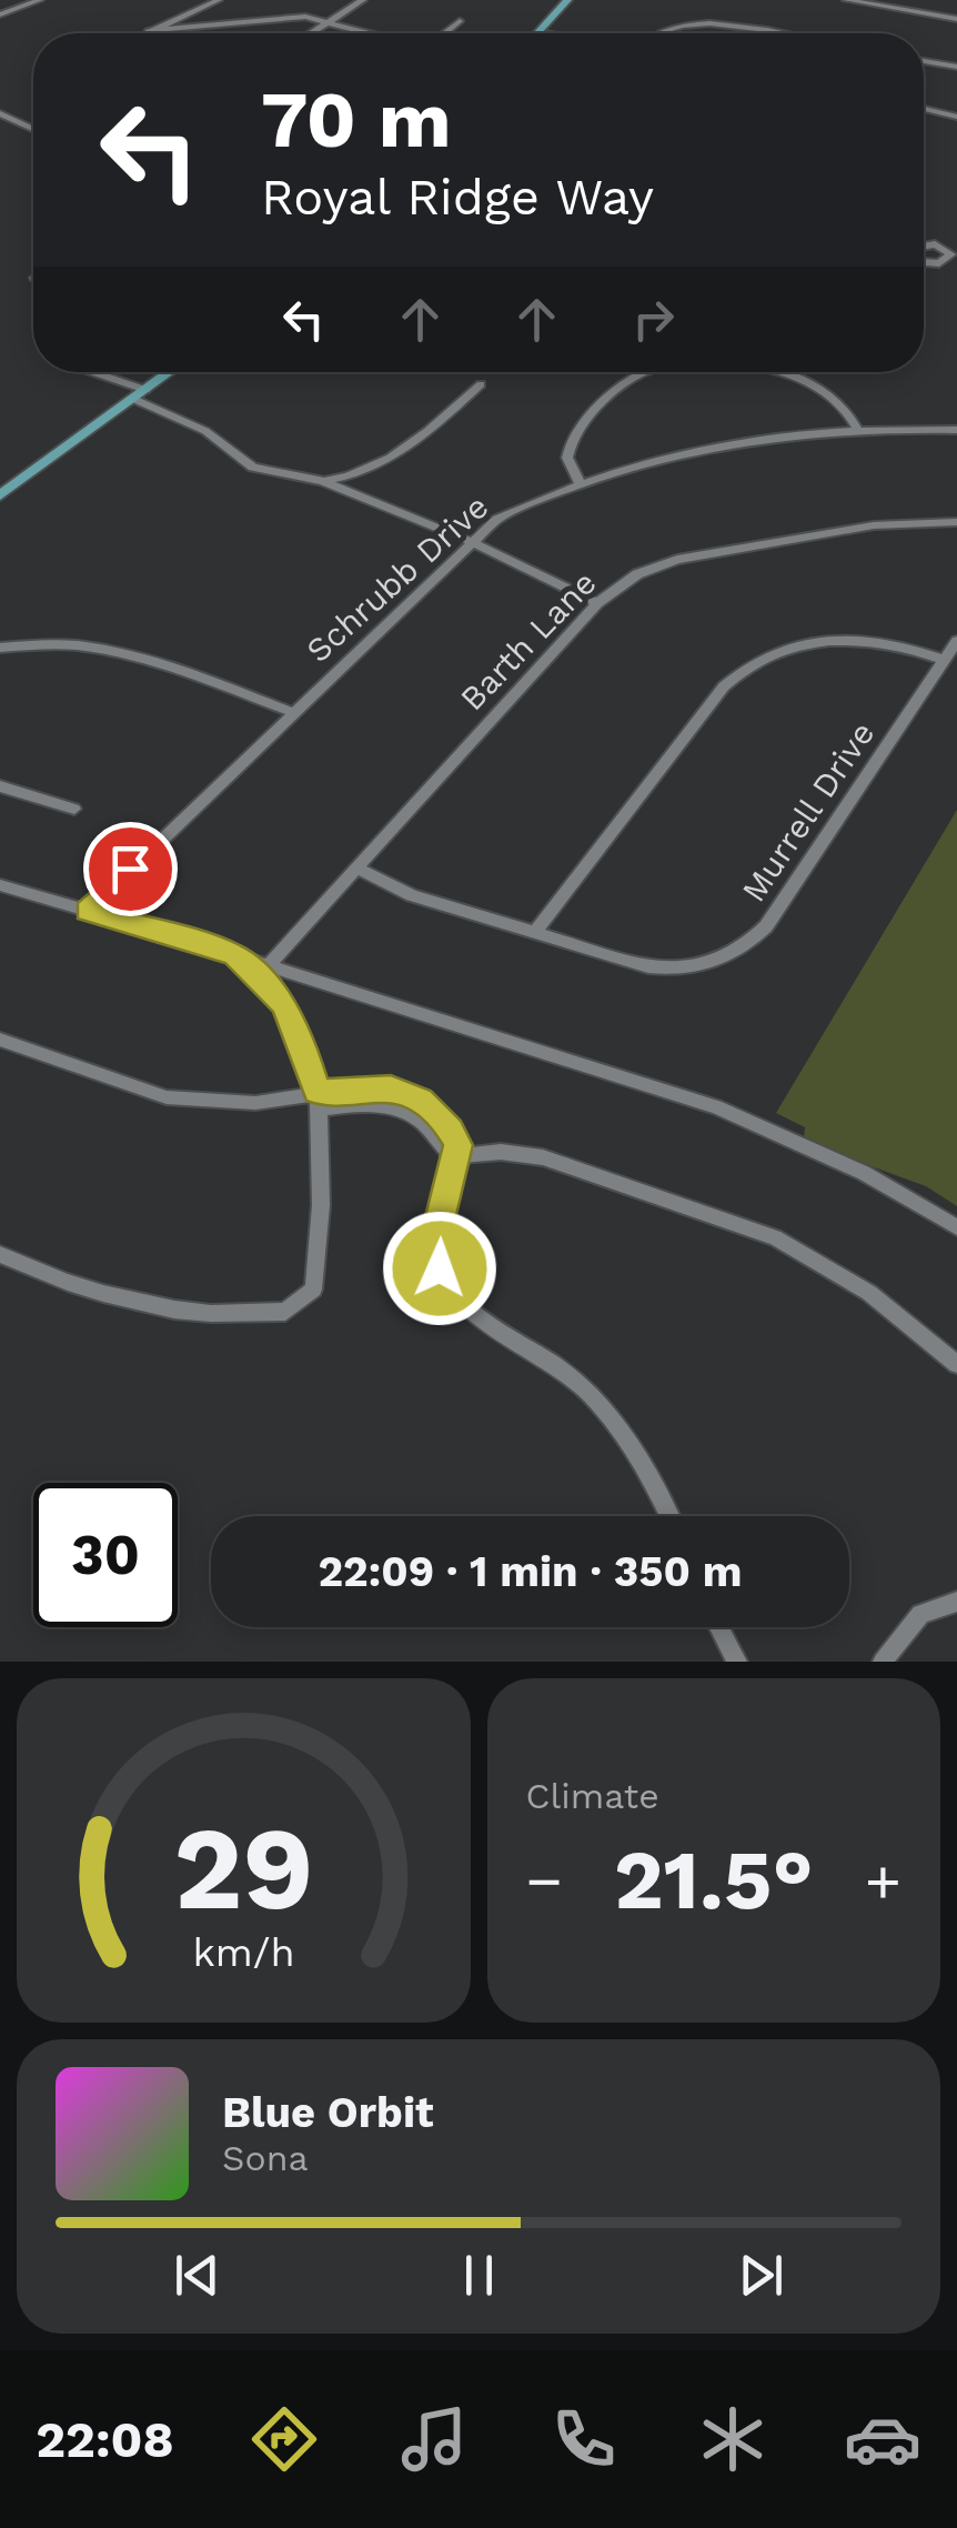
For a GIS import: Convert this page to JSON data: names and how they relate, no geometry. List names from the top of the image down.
{
  "streets": {
    "street": ["Schrubb Drive", "Barth Lane", "Murrell Drive"]
  },
  "crossings": [
    ["Barth Lane", "Murrell Drive"]
  ],
  "page": {
    "turn": ["70 m", "Royal Ridge Way"],
    "limit": "30",
    "trip": "22:09 · 1 min · 350 m",
    "tile": "Climate",
    "heat": ["−", "21.5°", "+"],
    "song": ["Blue Orbit", "Sona"],
    "tabs": "22:08",
    "gauge": ["29", "km/h"]
  }
}
